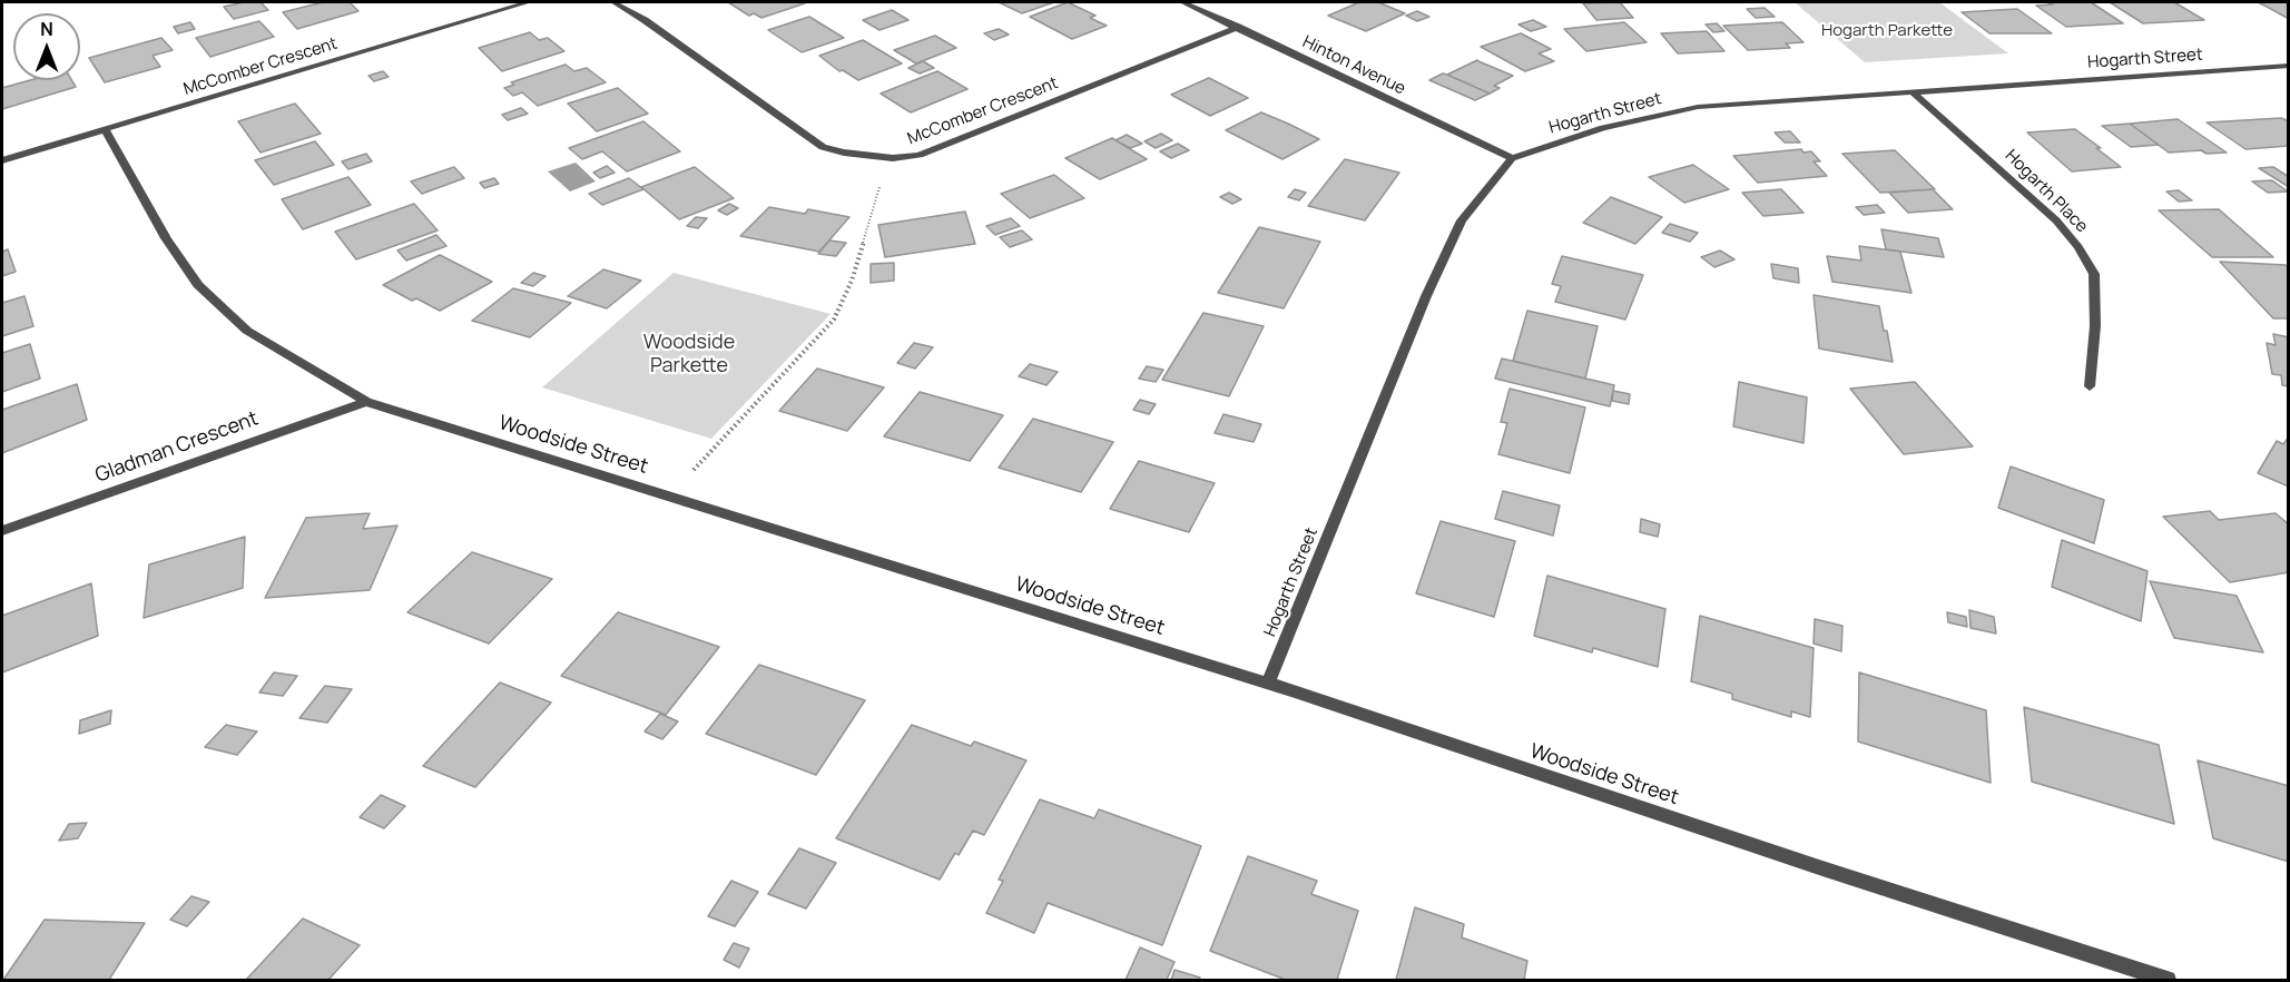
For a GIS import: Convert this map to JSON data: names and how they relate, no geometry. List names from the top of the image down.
{
  "streets": {
    "street": [
      "Hogarth Street",
      "Hinton Avenue",
      "McComber Crescent",
      "Hogarth Place",
      "Woodside Street",
      "Gladman Crescent"
    ]
  },
  "crossings": [
    ["Hogarth Street", "Hinton Avenue"],
    ["Hogarth Street", "Hogarth Place"],
    ["Hogarth Street", "Woodside Street"],
    ["Hinton Avenue", "McComber Crescent"],
    ["McComber Crescent", "Woodside Street"],
    ["Woodside Street", "Gladman Crescent"]
  ],
  "parks": ["Hogarth Parkette", "Woodside Parkette"],
  "north": "top"
}
